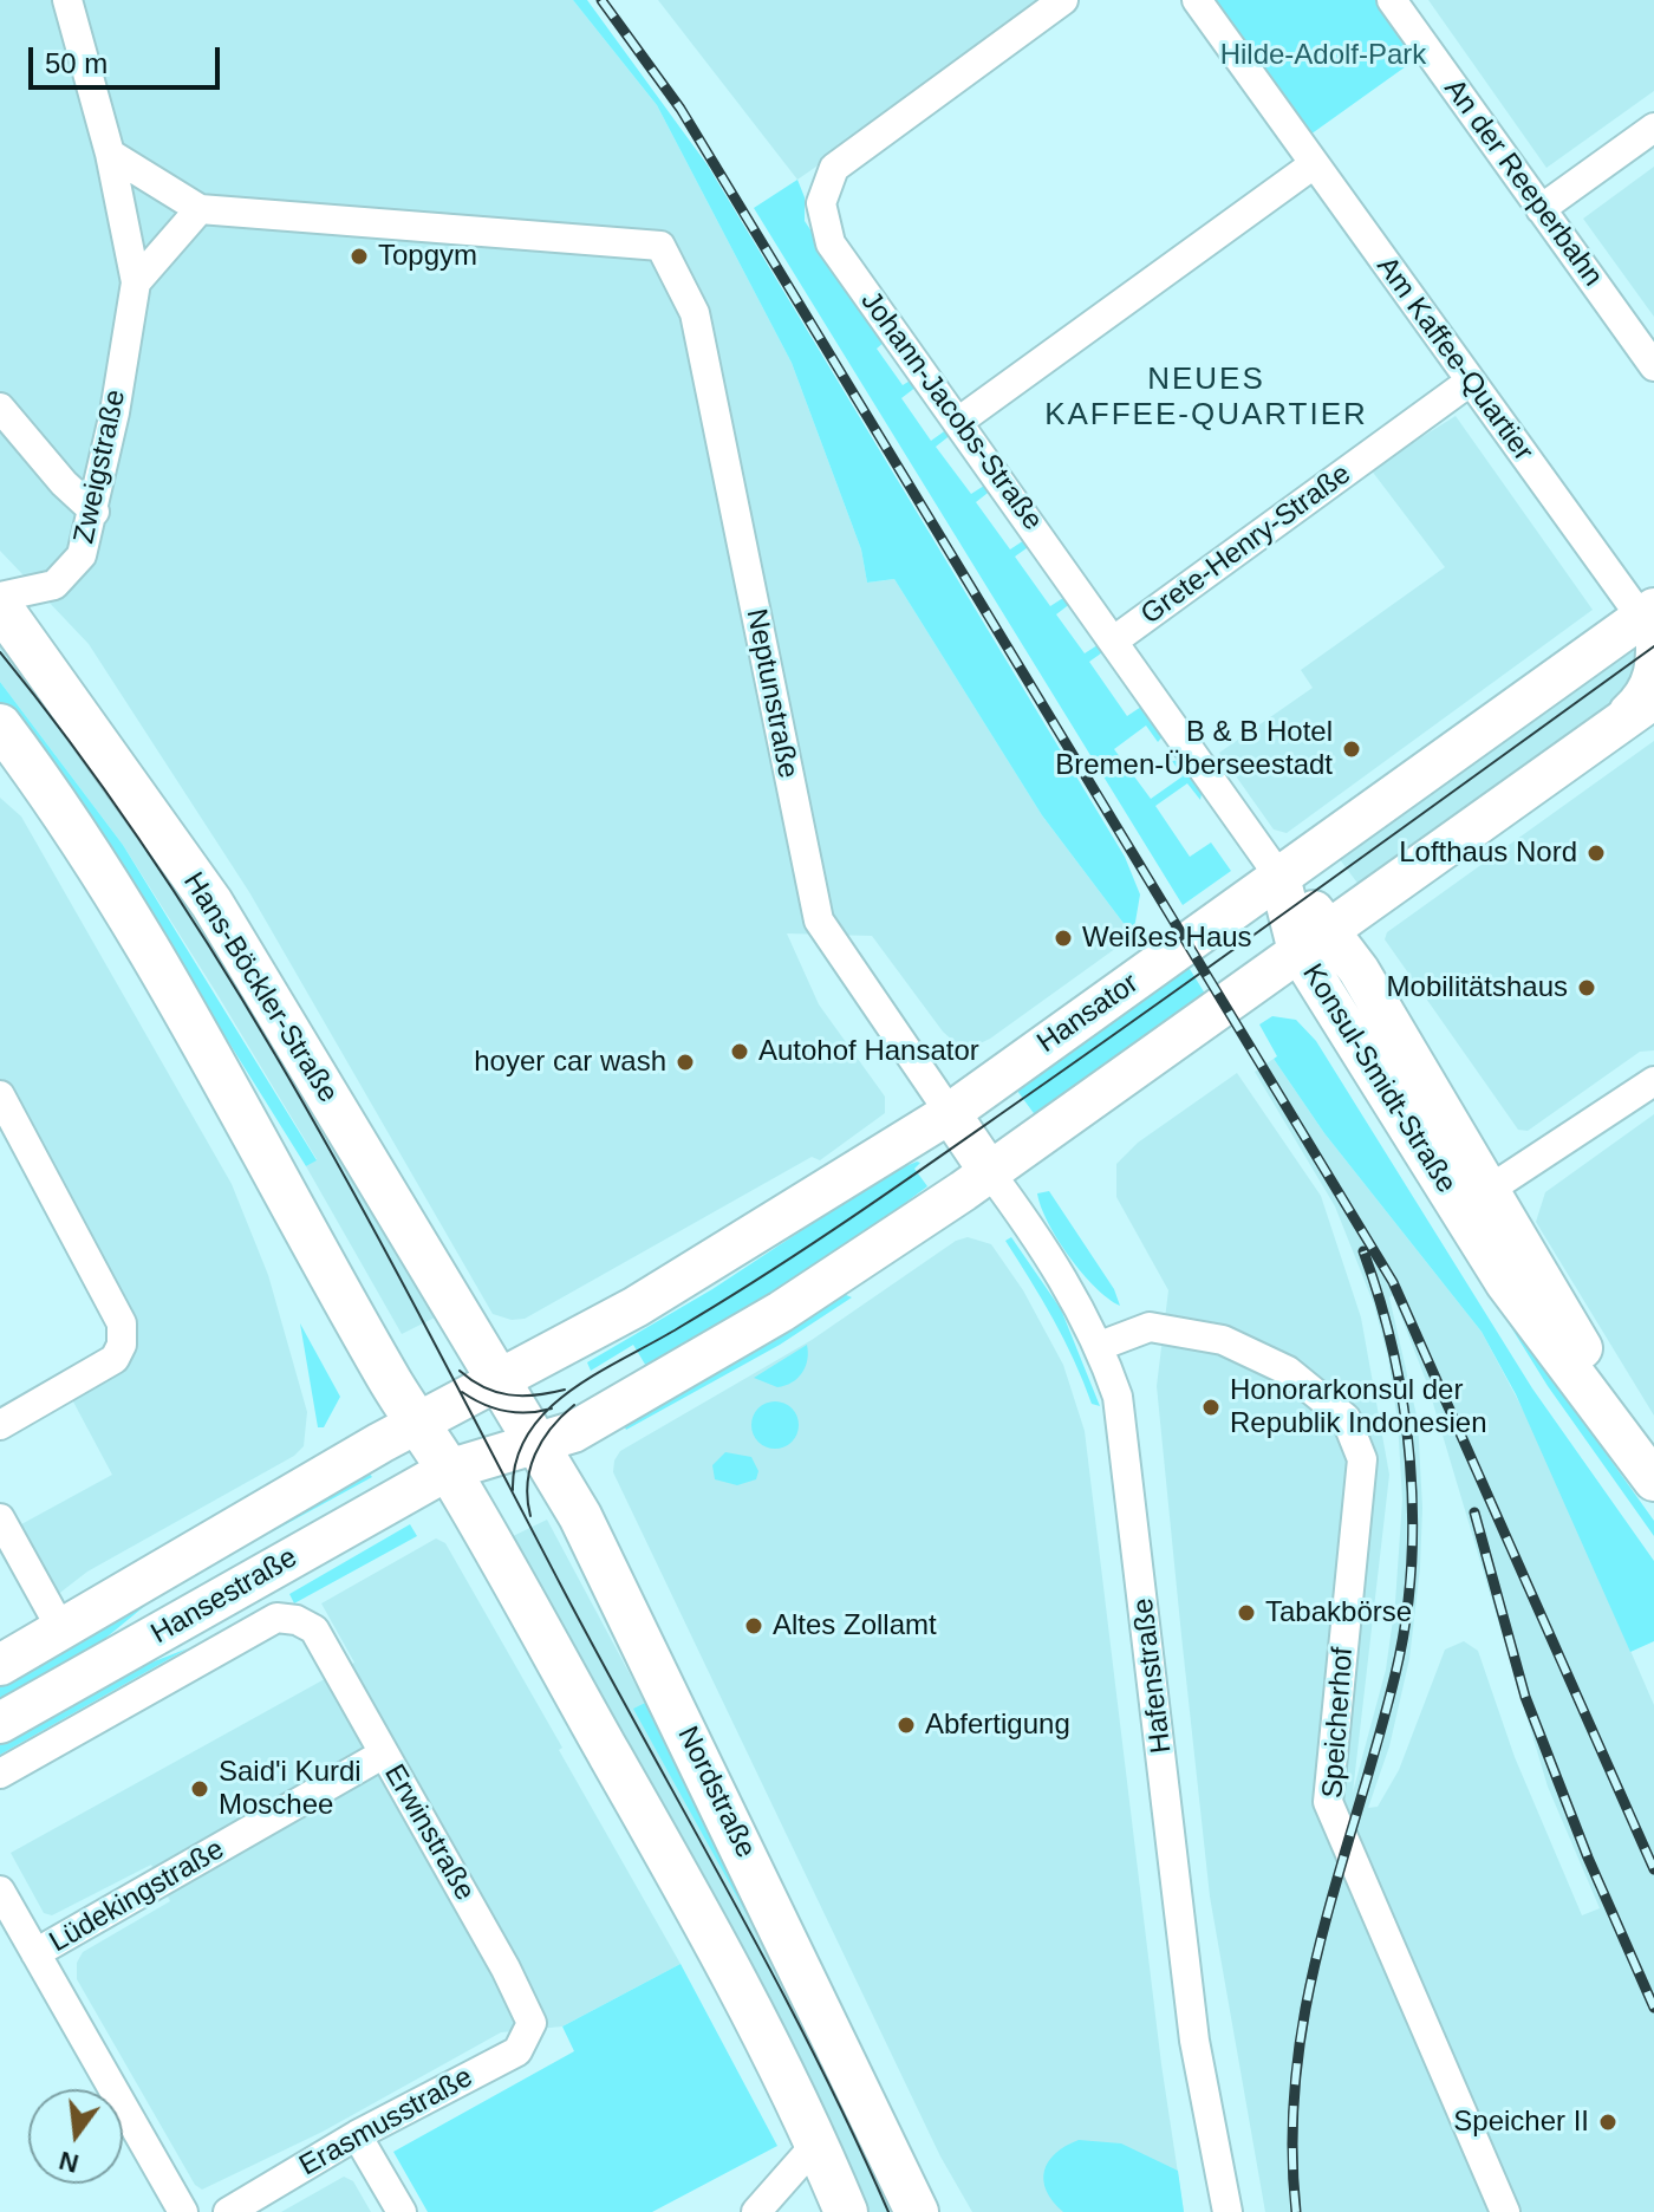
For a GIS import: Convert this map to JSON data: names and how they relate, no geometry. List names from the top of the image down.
{
  "streets": {
    "main road": ["Hans-Böckler-Straße", "Nordstraße"],
    "street": [
      "An der Reeperbahn",
      "Am Kaffee-Quartier",
      "Johann-Jacobs-Straße",
      "Zweigstraße",
      "Grete-Henry-Straße",
      "Neptunstraße",
      "Hansator",
      "Konsul-Smidt-Straße",
      "Hansestraße",
      "Hafenstraße",
      "Speicherhof",
      "Erwinstraße",
      "Lüdekingstraße",
      "Erasmusstraße"
    ]
  },
  "crossings": [
    ["Am Kaffee-Quartier", "Grete-Henry-Straße"],
    ["Am Kaffee-Quartier", "Hansator"],
    ["Johann-Jacobs-Straße", "Grete-Henry-Straße"],
    ["Johann-Jacobs-Straße", "Hansator"],
    ["Johann-Jacobs-Straße", "Konsul-Smidt-Straße"],
    ["Neptunstraße", "Hansator"],
    ["Hans-Böckler-Straße", "Hansator"],
    ["Hans-Böckler-Straße", "Hansestraße"],
    ["Hans-Böckler-Straße", "Nordstraße"],
    ["Hansator", "Konsul-Smidt-Straße"],
    ["Hansator", "Hansestraße"],
    ["Hansator", "Nordstraße"],
    ["Hansestraße", "Nordstraße"],
    ["Hansestraße", "Erwinstraße"],
    ["Hafenstraße", "Speicherhof"],
    ["Erwinstraße", "Lüdekingstraße"],
    ["Erwinstraße", "Erasmusstraße"]
  ],
  "districts": ["NEUES KAFFEE-QUARTIER"],
  "parks": ["Hilde-Adolf-Park"],
  "places": [
    "Topgym",
    "B & B Hotel Bremen-Überseestadt",
    "Lofthaus Nord",
    "Weißes Haus",
    "Mobilitätshaus",
    "Autohof Hansator",
    "hoyer car wash",
    "Honorarkonsul der Republik Indonesien",
    "Tabakbörse",
    "Altes Zollamt",
    "Abfertigung",
    "Said'i Kurdi Moschee",
    "Speicher II"
  ],
  "scale_bar": "50 m",
  "north": "bottom"
}
